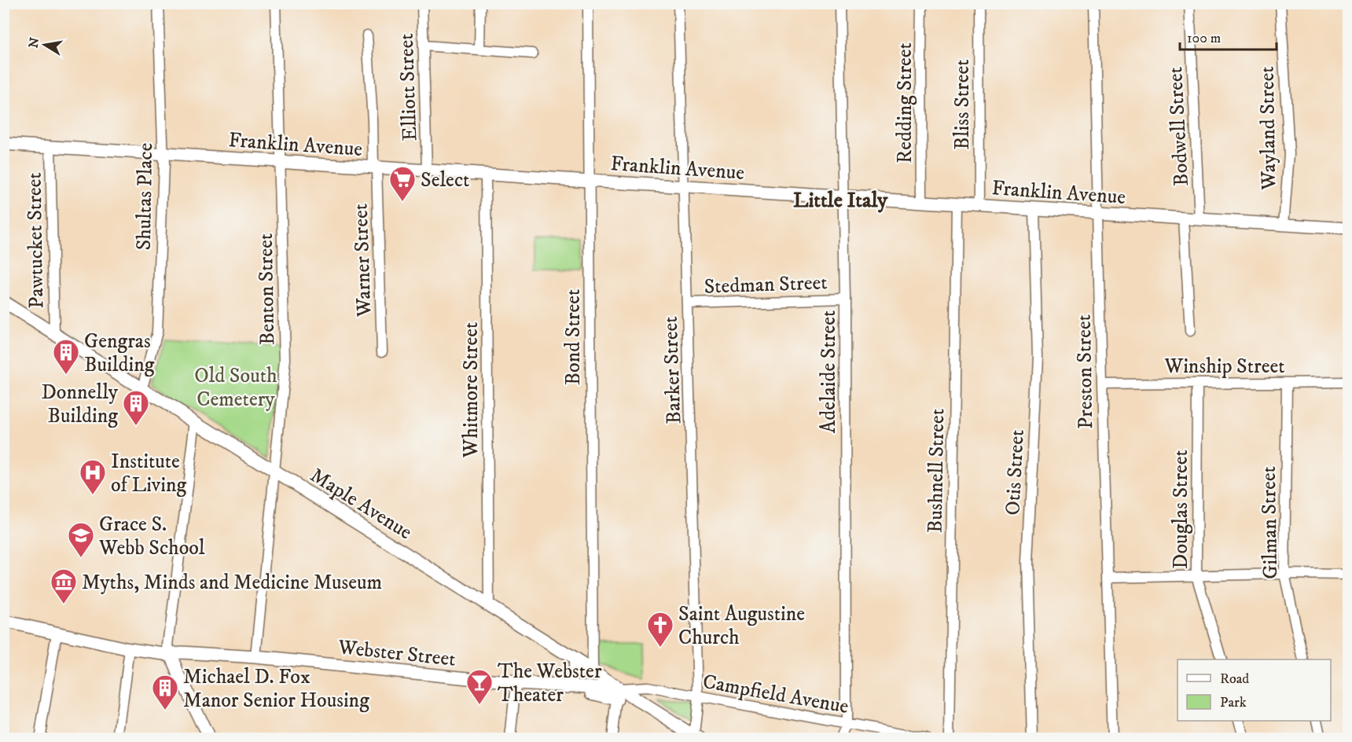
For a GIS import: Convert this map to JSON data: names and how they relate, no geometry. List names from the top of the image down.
{
  "streets": {
    "main road": ["Franklin Avenue", "Maple Avenue", "Webster Street"],
    "street": [
      "Elliott Street",
      "Redding Street",
      "Bliss Street",
      "Bodwell Street",
      "Wayland Street",
      "Shultas Place",
      "Pawtucket Street",
      "Warner Street",
      "Stedman Street",
      "Benton Street",
      "Bond Street",
      "Winship Street",
      "Barker Street",
      "Adelaide Street",
      "Preston Street",
      "Whitmore Street",
      "Bushnell Street",
      "Otis Street",
      "Douglas Street",
      "Gilman Street",
      "Campfield Avenue"
    ]
  },
  "crossings": [
    ["Elliott Street", "Franklin Avenue"],
    ["Redding Street", "Franklin Avenue"],
    ["Bliss Street", "Franklin Avenue"],
    ["Bodwell Street", "Franklin Avenue"],
    ["Wayland Street", "Franklin Avenue"],
    ["Franklin Avenue", "Shultas Place"],
    ["Franklin Avenue", "Pawtucket Street"],
    ["Franklin Avenue", "Warner Street"],
    ["Franklin Avenue", "Benton Street"],
    ["Franklin Avenue", "Bond Street"],
    ["Franklin Avenue", "Barker Street"],
    ["Franklin Avenue", "Adelaide Street"],
    ["Franklin Avenue", "Preston Street"],
    ["Franklin Avenue", "Whitmore Street"],
    ["Franklin Avenue", "Bushnell Street"],
    ["Franklin Avenue", "Otis Street"],
    ["Shultas Place", "Maple Avenue"],
    ["Pawtucket Street", "Maple Avenue"],
    ["Stedman Street", "Barker Street"],
    ["Stedman Street", "Adelaide Street"],
    ["Benton Street", "Maple Avenue"],
    ["Benton Street", "Webster Street"],
    ["Bond Street", "Maple Avenue"],
    ["Winship Street", "Preston Street"],
    ["Winship Street", "Douglas Street"],
    ["Winship Street", "Gilman Street"],
    ["Barker Street", "Maple Avenue"],
    ["Barker Street", "Campfield Avenue"],
    ["Adelaide Street", "Campfield Avenue"],
    ["Whitmore Street", "Maple Avenue"],
    ["Maple Avenue", "Webster Street"],
    ["Maple Avenue", "Campfield Avenue"],
    ["Webster Street", "Campfield Avenue"]
  ],
  "districts": ["Little Italy"],
  "parks": ["Old South Cemetery"],
  "places": {
    "supermarket": ["Select"],
    "building": ["Gengras Building", "Donnelly Building", "Michael D. Fox Manor Senior Housing"],
    "hospital": ["Institute of Living"],
    "school or university": ["Grace S. Webb School"],
    "museum": ["Myths, Minds and Medicine Museum"],
    "church": ["Saint Augustine Church"],
    "bar": ["The Webster Theater"]
  },
  "legend": ["Road", "Park"],
  "scale_bar": "100 m",
  "north": "left"
}
